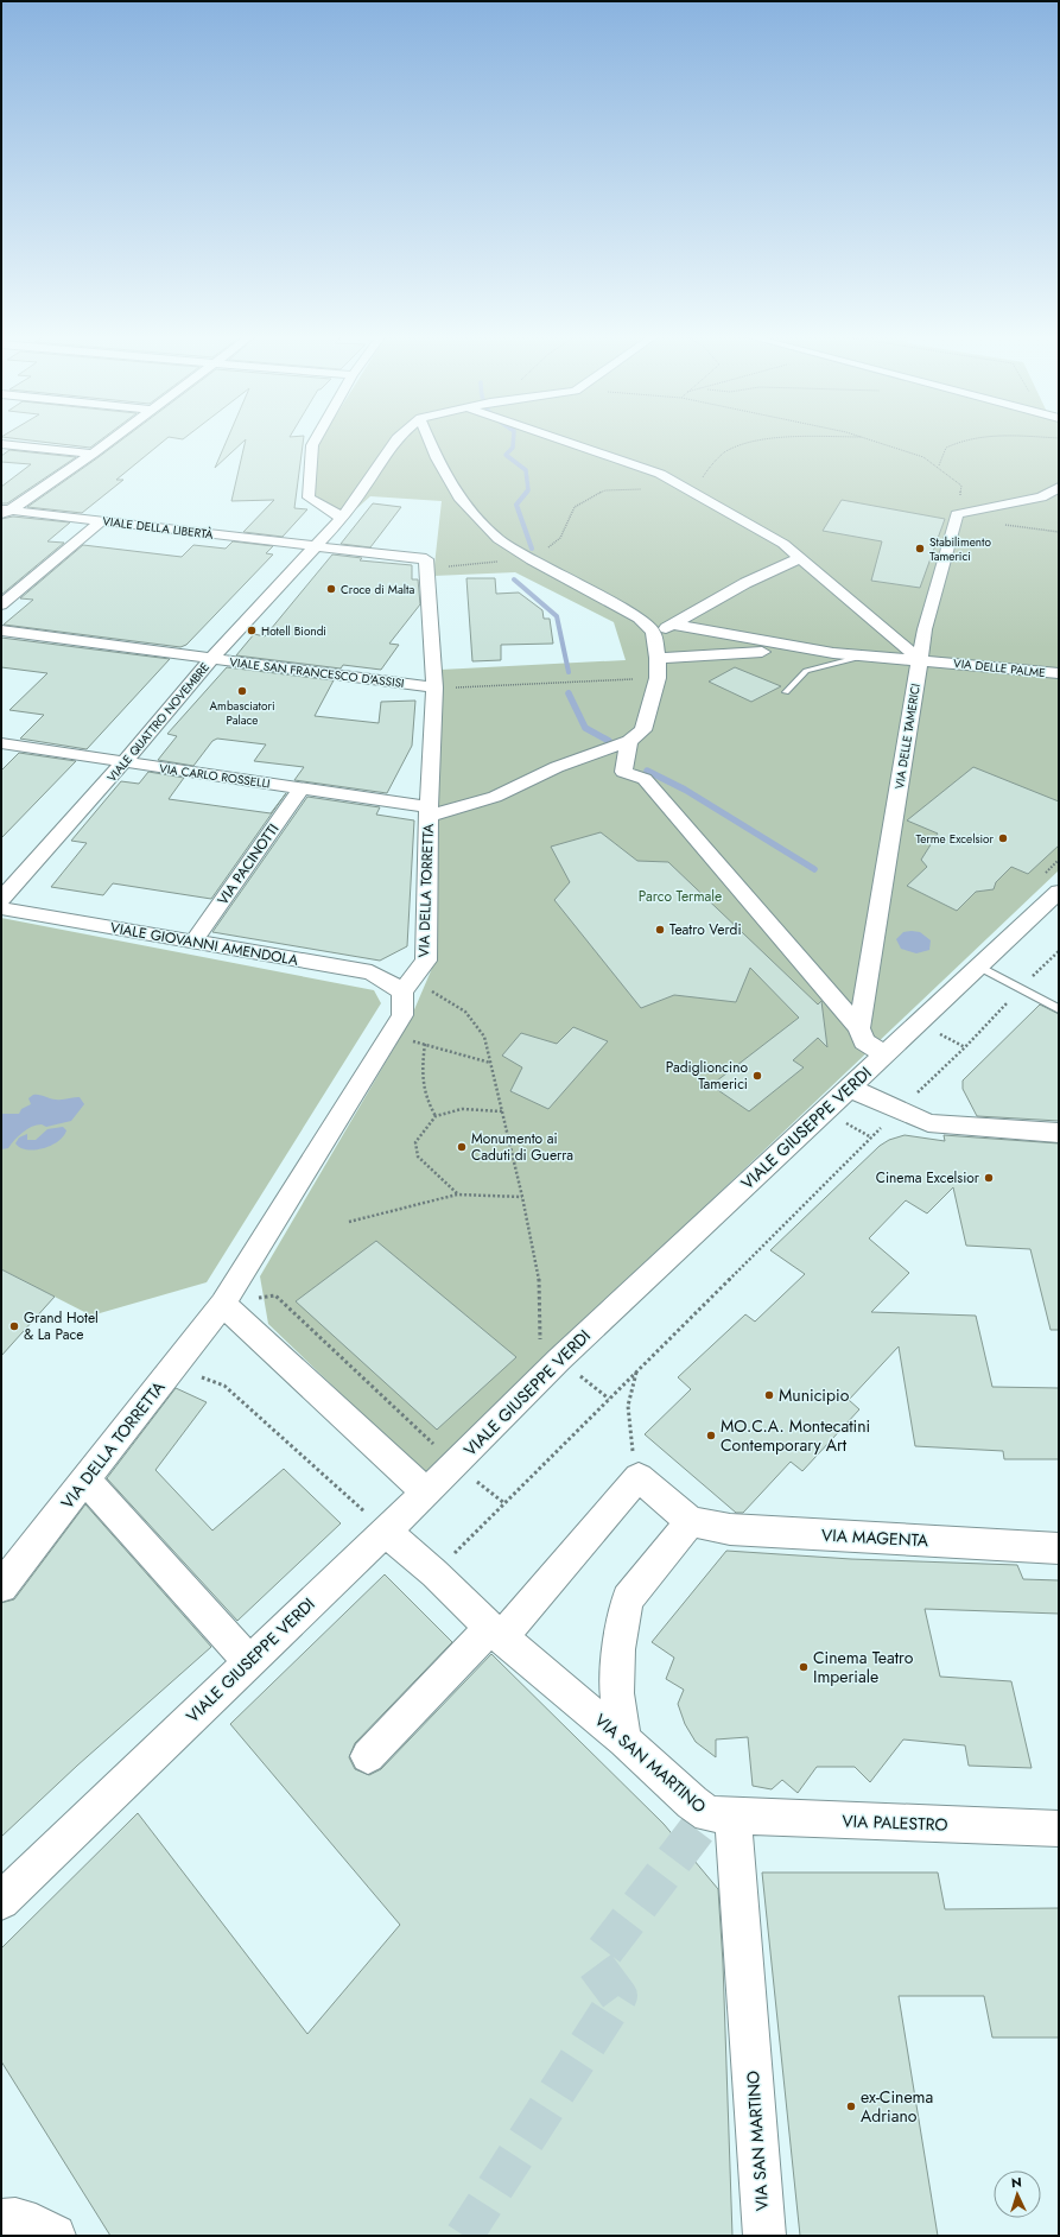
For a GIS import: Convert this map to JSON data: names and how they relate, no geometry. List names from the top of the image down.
{
  "streets": {
    "street": [
      "VIALE DELLA LIBERTÀ",
      "VIA DELLE PALME",
      "VIALE SAN FRANCESCO D'ASSISI",
      "VIALE QUATTRO NOVEMBRE",
      "VIA DELLE TAMERICI",
      "VIA CARLO ROSSELLI",
      "VIA PACINOTTI",
      "VIA DELLA TORRETTA",
      "VIALE GIOVANNI AMENDOLA",
      "VIALE GIUSEPPE VERDI",
      "VIA MAGENTA",
      "VIA SAN MARTINO",
      "VIA PALESTRO"
    ]
  },
  "crossings": [
    ["VIALE DELLA LIBERTÀ", "VIALE QUATTRO NOVEMBRE"],
    ["VIA DELLE PALME", "VIA DELLE TAMERICI"],
    ["VIALE SAN FRANCESCO D'ASSISI", "VIALE QUATTRO NOVEMBRE"],
    ["VIALE SAN FRANCESCO D'ASSISI", "VIA DELLA TORRETTA"],
    ["VIALE QUATTRO NOVEMBRE", "VIA CARLO ROSSELLI"],
    ["VIA CARLO ROSSELLI", "VIA PACINOTTI"],
    ["VIA CARLO ROSSELLI", "VIA DELLA TORRETTA"],
    ["VIA PACINOTTI", "VIALE GIOVANNI AMENDOLA"],
    ["VIA DELLA TORRETTA", "VIALE GIOVANNI AMENDOLA"],
    ["VIALE GIUSEPPE VERDI", "VIA SAN MARTINO"],
    ["VIA SAN MARTINO", "VIA PALESTRO"]
  ],
  "parks": ["Parco Termale"],
  "places": [
    "Stabilimento Tamerici",
    "Croce di Malta",
    "Hotell Biondi",
    "Ambasciatori Palace",
    "Terme Excelsior",
    "Teatro Verdi",
    "Padiglioncino Tamerici",
    "Monumento ai Caduti di Guerra",
    "Cinema Excelsior",
    "Grand Hotel & La Pace",
    "Municipio",
    "MO.C.A. Montecatini Contemporary Art",
    "Cinema Teatro Imperiale",
    "ex-Cinema Adriano"
  ],
  "north": "top"
}
